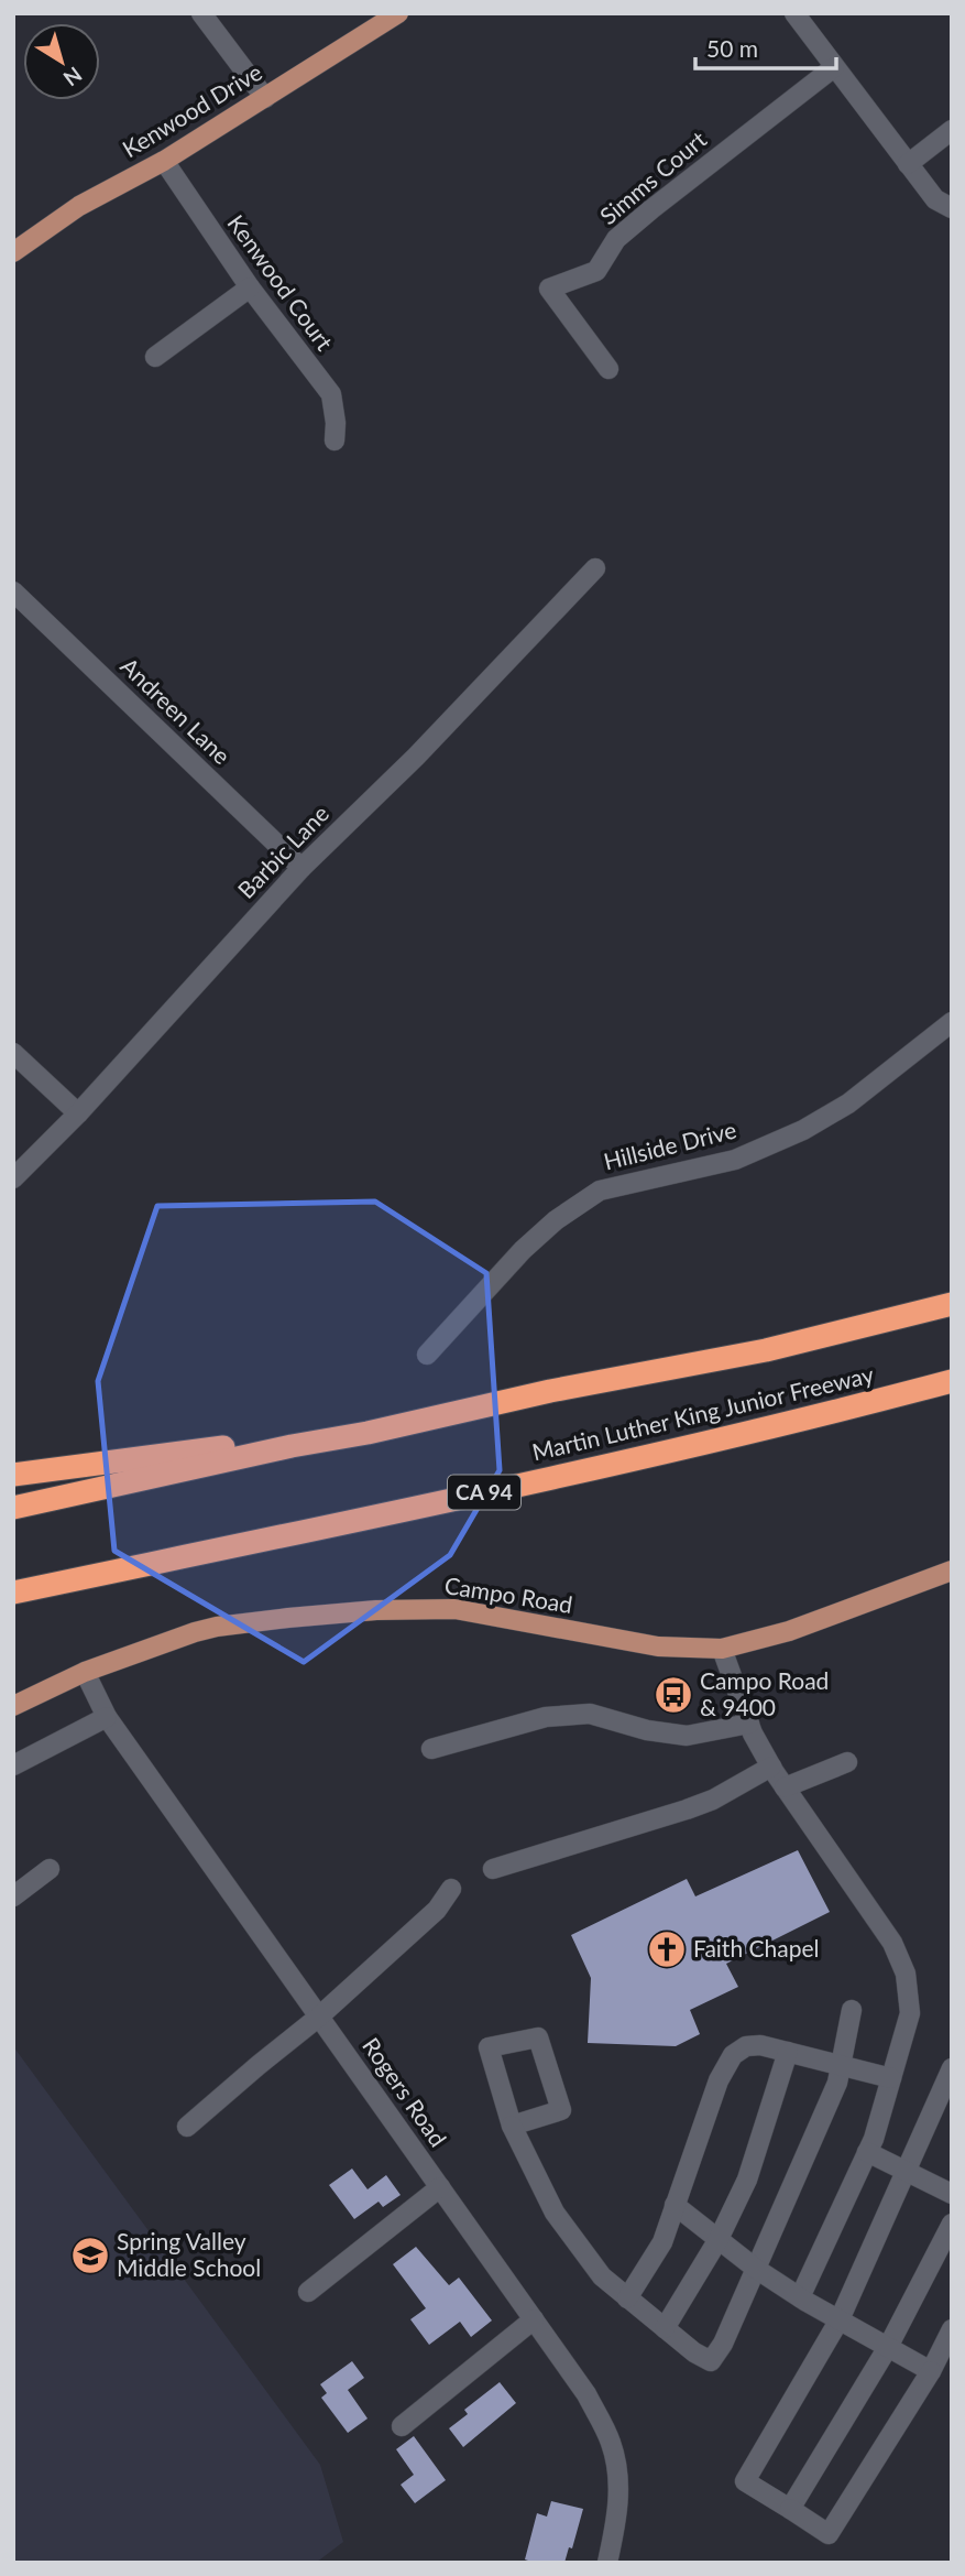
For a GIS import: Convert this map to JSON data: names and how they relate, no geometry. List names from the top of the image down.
{
  "streets": {
    "highway": ["Martin Luther King Junior Freeway", "CA 94"],
    "main road": ["Kenwood Drive", "Campo Road"],
    "street": [
      "Simms Court",
      "Kenwood Court",
      "Andreen Lane",
      "Barbic Lane",
      "Hillside Drive",
      "Rogers Road"
    ]
  },
  "crossings": [
    ["Kenwood Drive", "Kenwood Court"],
    ["Andreen Lane", "Barbic Lane"],
    ["Campo Road", "Rogers Road"]
  ],
  "places": {
    "bus stop": ["Campo Road & 9400"],
    "church": ["Faith Chapel"],
    "school or university": ["Spring Valley Middle School"]
  },
  "scale_bar": "50 m",
  "north": "bottom right"
}
